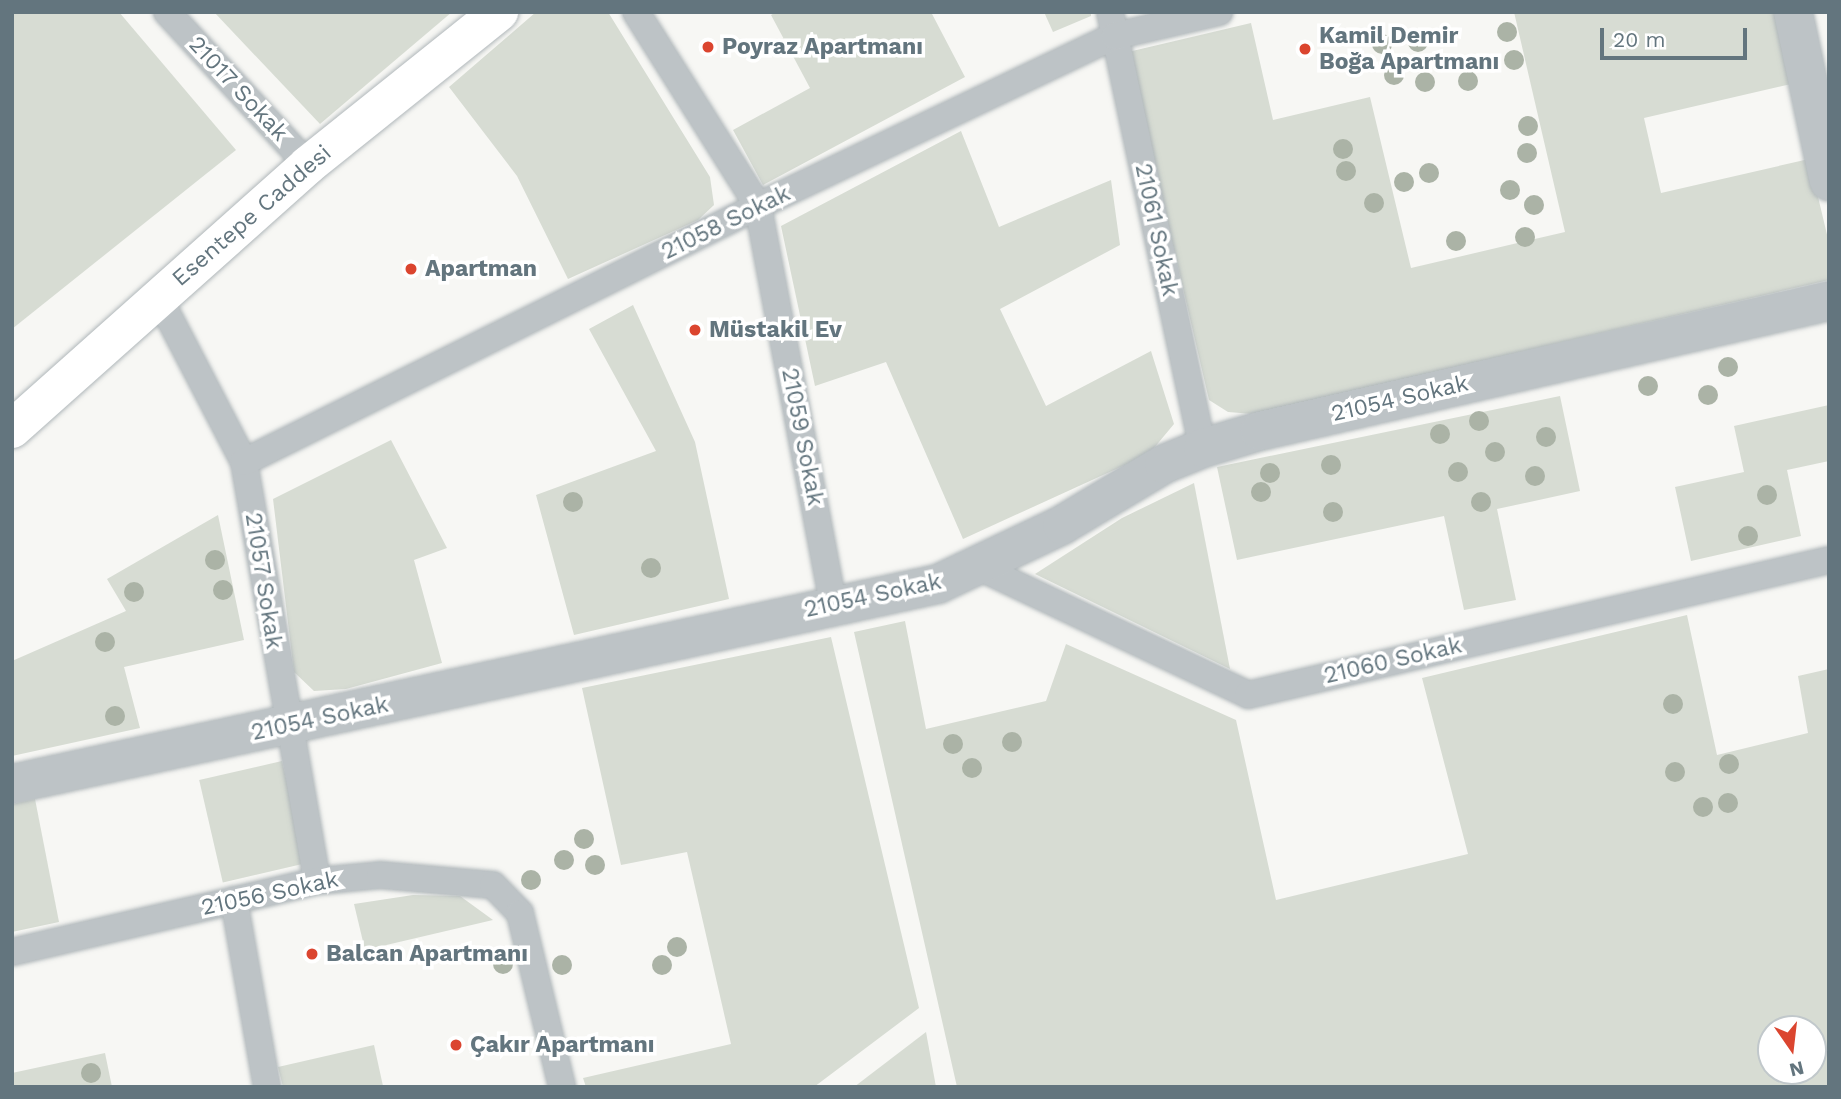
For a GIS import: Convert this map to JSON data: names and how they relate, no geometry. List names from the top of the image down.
{
  "streets": {
    "main road": ["Esentepe Caddesi"],
    "street": ["21054 Sokak"],
    "lane": [
      "21017 Sokak",
      "21058 Sokak",
      "21061 Sokak",
      "21059 Sokak",
      "21057 Sokak",
      "21060 Sokak",
      "21056 Sokak"
    ]
  },
  "crossings": [
    ["21017 Sokak", "Esentepe Caddesi"],
    ["Esentepe Caddesi", "21057 Sokak"],
    ["21058 Sokak", "21061 Sokak"],
    ["21058 Sokak", "21059 Sokak"],
    ["21058 Sokak", "21057 Sokak"],
    ["21061 Sokak", "21054 Sokak"],
    ["21054 Sokak", "21059 Sokak"],
    ["21054 Sokak", "21057 Sokak"],
    ["21054 Sokak", "21060 Sokak"],
    ["21057 Sokak", "21056 Sokak"]
  ],
  "places": [
    "Poyraz Apartmanı",
    "Kamil Demir Boğa Apartmanı",
    "Apartman",
    "Müstakil Ev",
    "Balcan Apartmanı",
    "Çakır Apartmanı"
  ],
  "scale_bar": "20 m",
  "north": "bottom"
}
